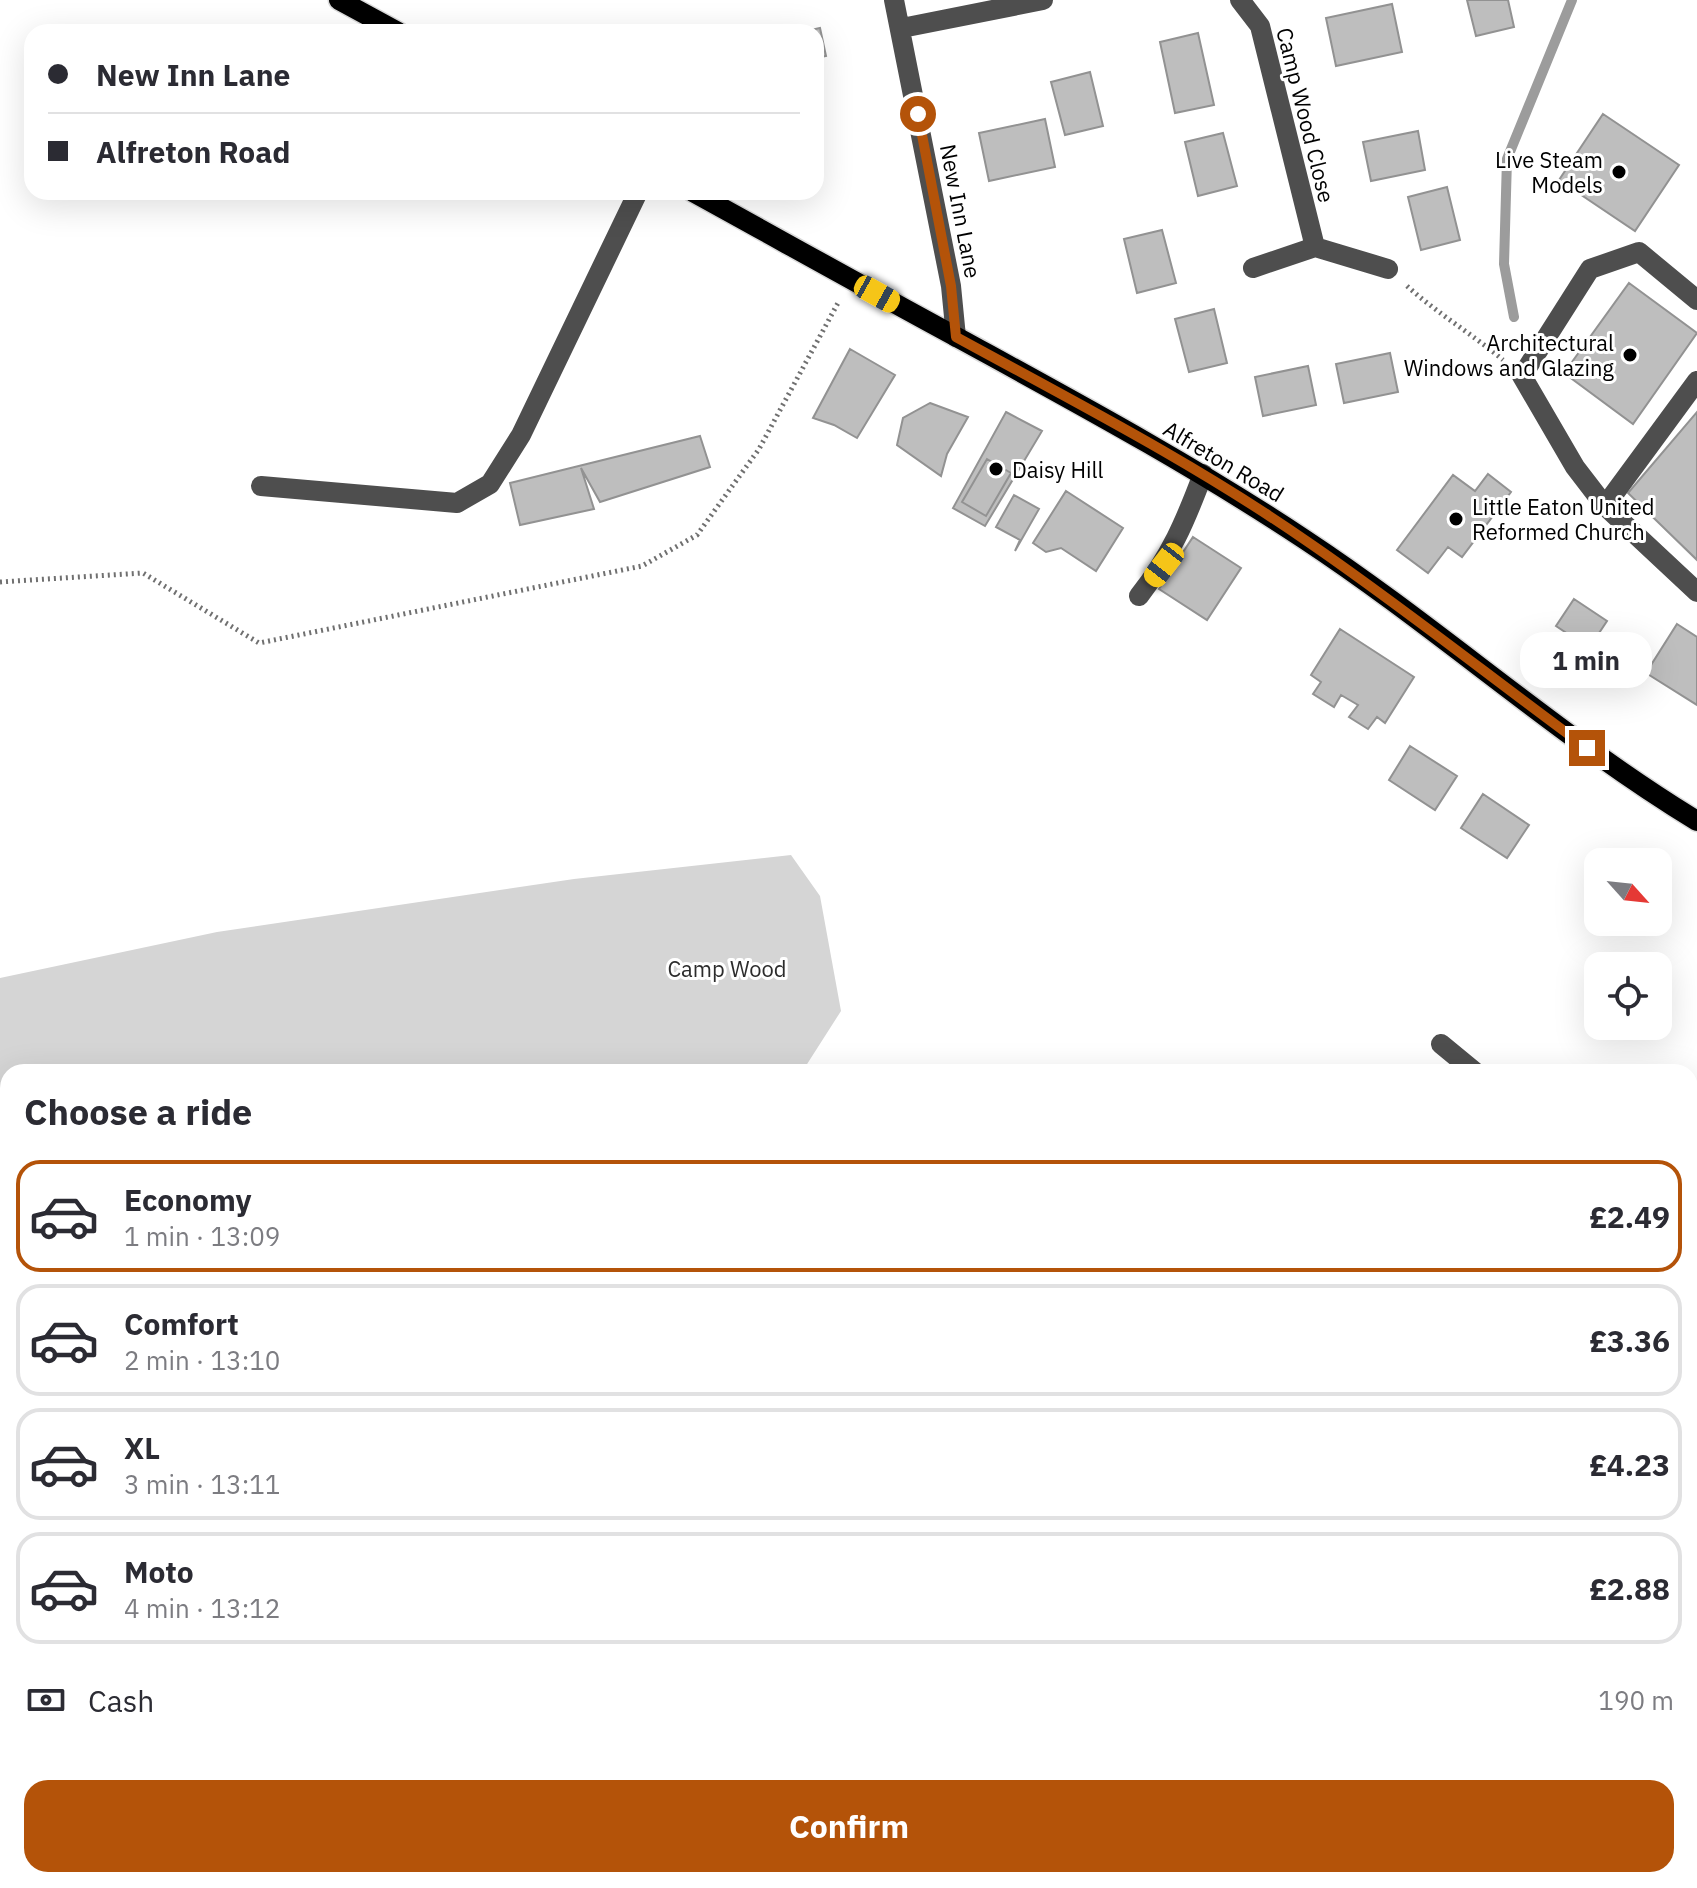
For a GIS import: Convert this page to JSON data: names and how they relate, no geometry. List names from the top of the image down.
{
  "streets": {
    "main road": ["Alfreton Road"],
    "street": ["Camp Wood Close", "New Inn Lane"]
  },
  "crossings": [
    ["New Inn Lane", "Alfreton Road"]
  ],
  "parks": ["Camp Wood"],
  "places": [
    "Live Steam Models",
    "Architectural Windows and Glazing",
    "Daisy Hill",
    "Little Eaton United Reformed Church"
  ],
  "north": "bottom right",
  "page": {
    "banner": ["New Inn Lane", "Alfreton Road"],
    "bubble": "1 min",
    "heading": "Choose a ride",
    "list": [
      {
        "name": "Economy",
        "note": "1 min · 13:09",
        "value": "£2.49"
      },
      {
        "name": "Comfort",
        "note": "2 min · 13:10",
        "value": "£3.36"
      },
      {
        "name": "XL",
        "note": "3 min · 13:11",
        "value": "£4.23"
      },
      {
        "name": "Moto",
        "note": "4 min · 13:12",
        "value": "£2.88"
      }
    ],
    "pay": ["Cash", "190 m"],
    "buttons": "Confirm"
  }
}
